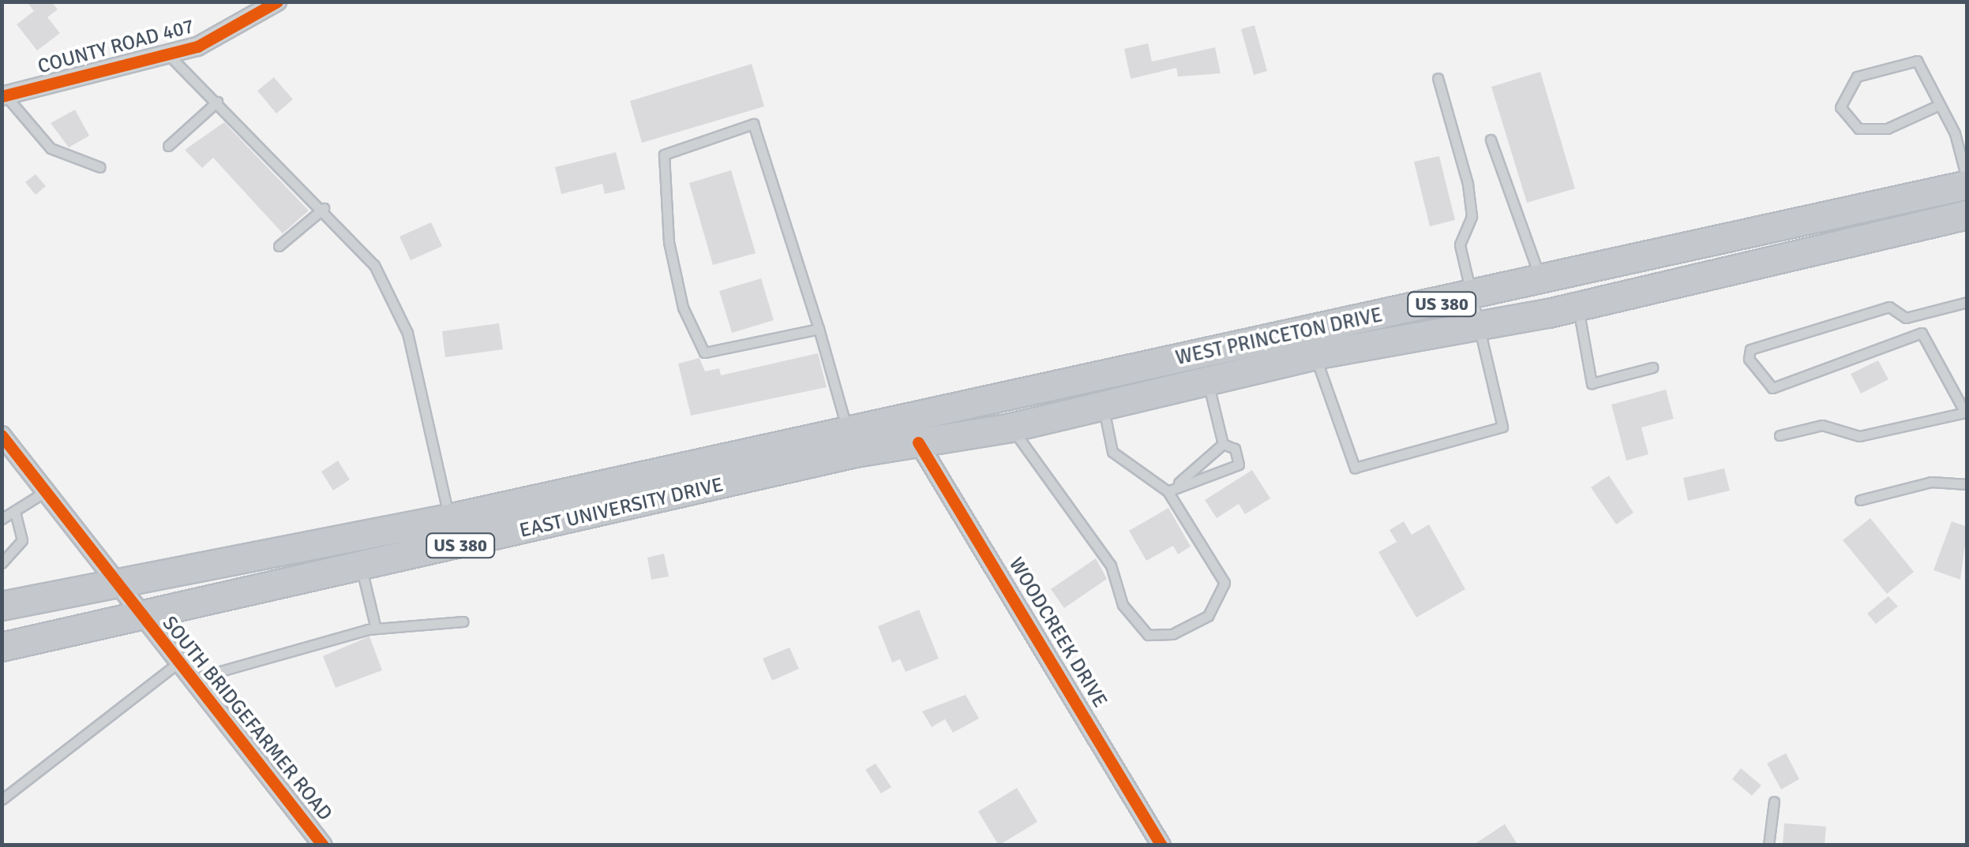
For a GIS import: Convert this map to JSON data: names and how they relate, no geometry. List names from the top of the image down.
{
  "streets": {
    "highway": ["US 380", "WEST PRINCETON DRIVE", "EAST UNIVERSITY DRIVE"],
    "street": ["COUNTY ROAD 407", "WOODCREEK DRIVE", "SOUTH BRIDGEFARMER ROAD"]
  },
  "crossings": [
    ["WEST PRINCETON DRIVE", "EAST UNIVERSITY DRIVE"],
    ["WEST PRINCETON DRIVE", "WOODCREEK DRIVE"],
    ["EAST UNIVERSITY DRIVE", "WOODCREEK DRIVE"],
    ["EAST UNIVERSITY DRIVE", "SOUTH BRIDGEFARMER ROAD"]
  ]
}
